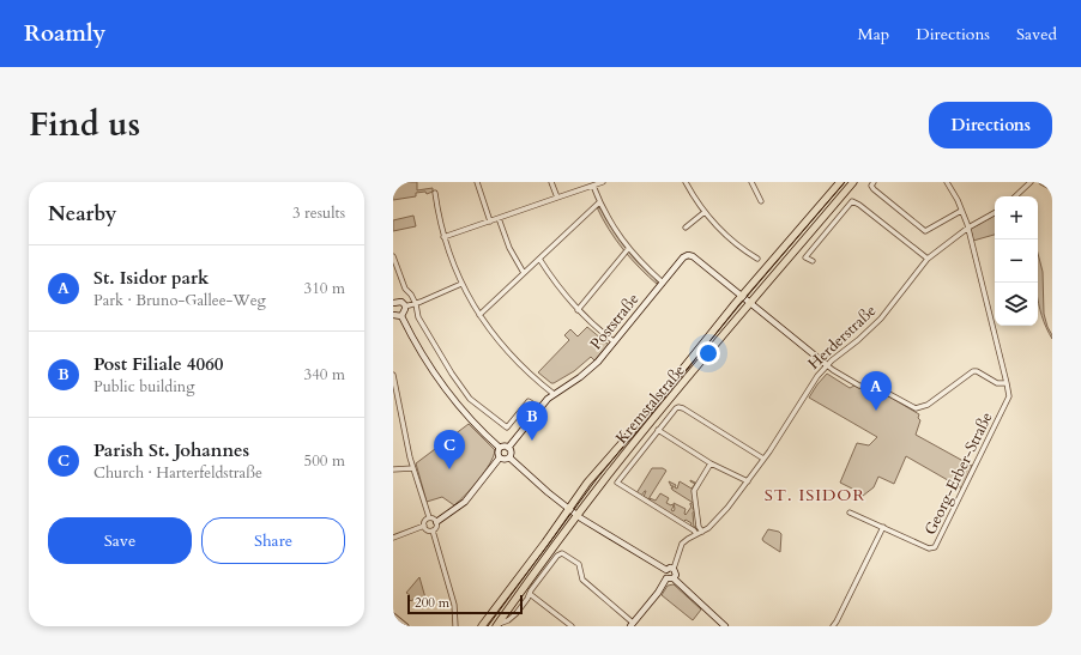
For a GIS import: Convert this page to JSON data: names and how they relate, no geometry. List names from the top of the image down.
{
  "streets": {
    "main road": ["Kremstalstraße"],
    "street": ["Poststraße", "Herderstraße", "Georg-Erber-Straße"]
  },
  "crossings": [
    ["Poststraße", "Kremstalstraße"],
    ["Herderstraße", "Georg-Erber-Straße"]
  ],
  "districts": ["ST. ISIDOR"],
  "scale_bar": "200 m",
  "page": {
    "header": "Roamly",
    "nav": ["Map", "Directions", "Saved"],
    "title": "Find us",
    "buttons": [
      "Directions",
      ["Save", "Share"]
    ],
    "heading": ["Nearby", "3 results"],
    "map_buttons": ["+", "−"],
    "list": [
      {
        "mark": "A",
        "name": "St. Isidor park",
        "note": "Park · Bruno-Gallee-Weg",
        "value": "310 m"
      },
      {
        "mark": "B",
        "name": "Post Filiale 4060",
        "note": "Public building",
        "value": "340 m"
      },
      {
        "mark": "C",
        "name": "Parish St. Johannes",
        "note": "Church · Harterfeldstraße",
        "value": "500 m"
      }
    ],
    "pins": ["A", "B", "C"],
    "scale": "200 m"
  }
}
